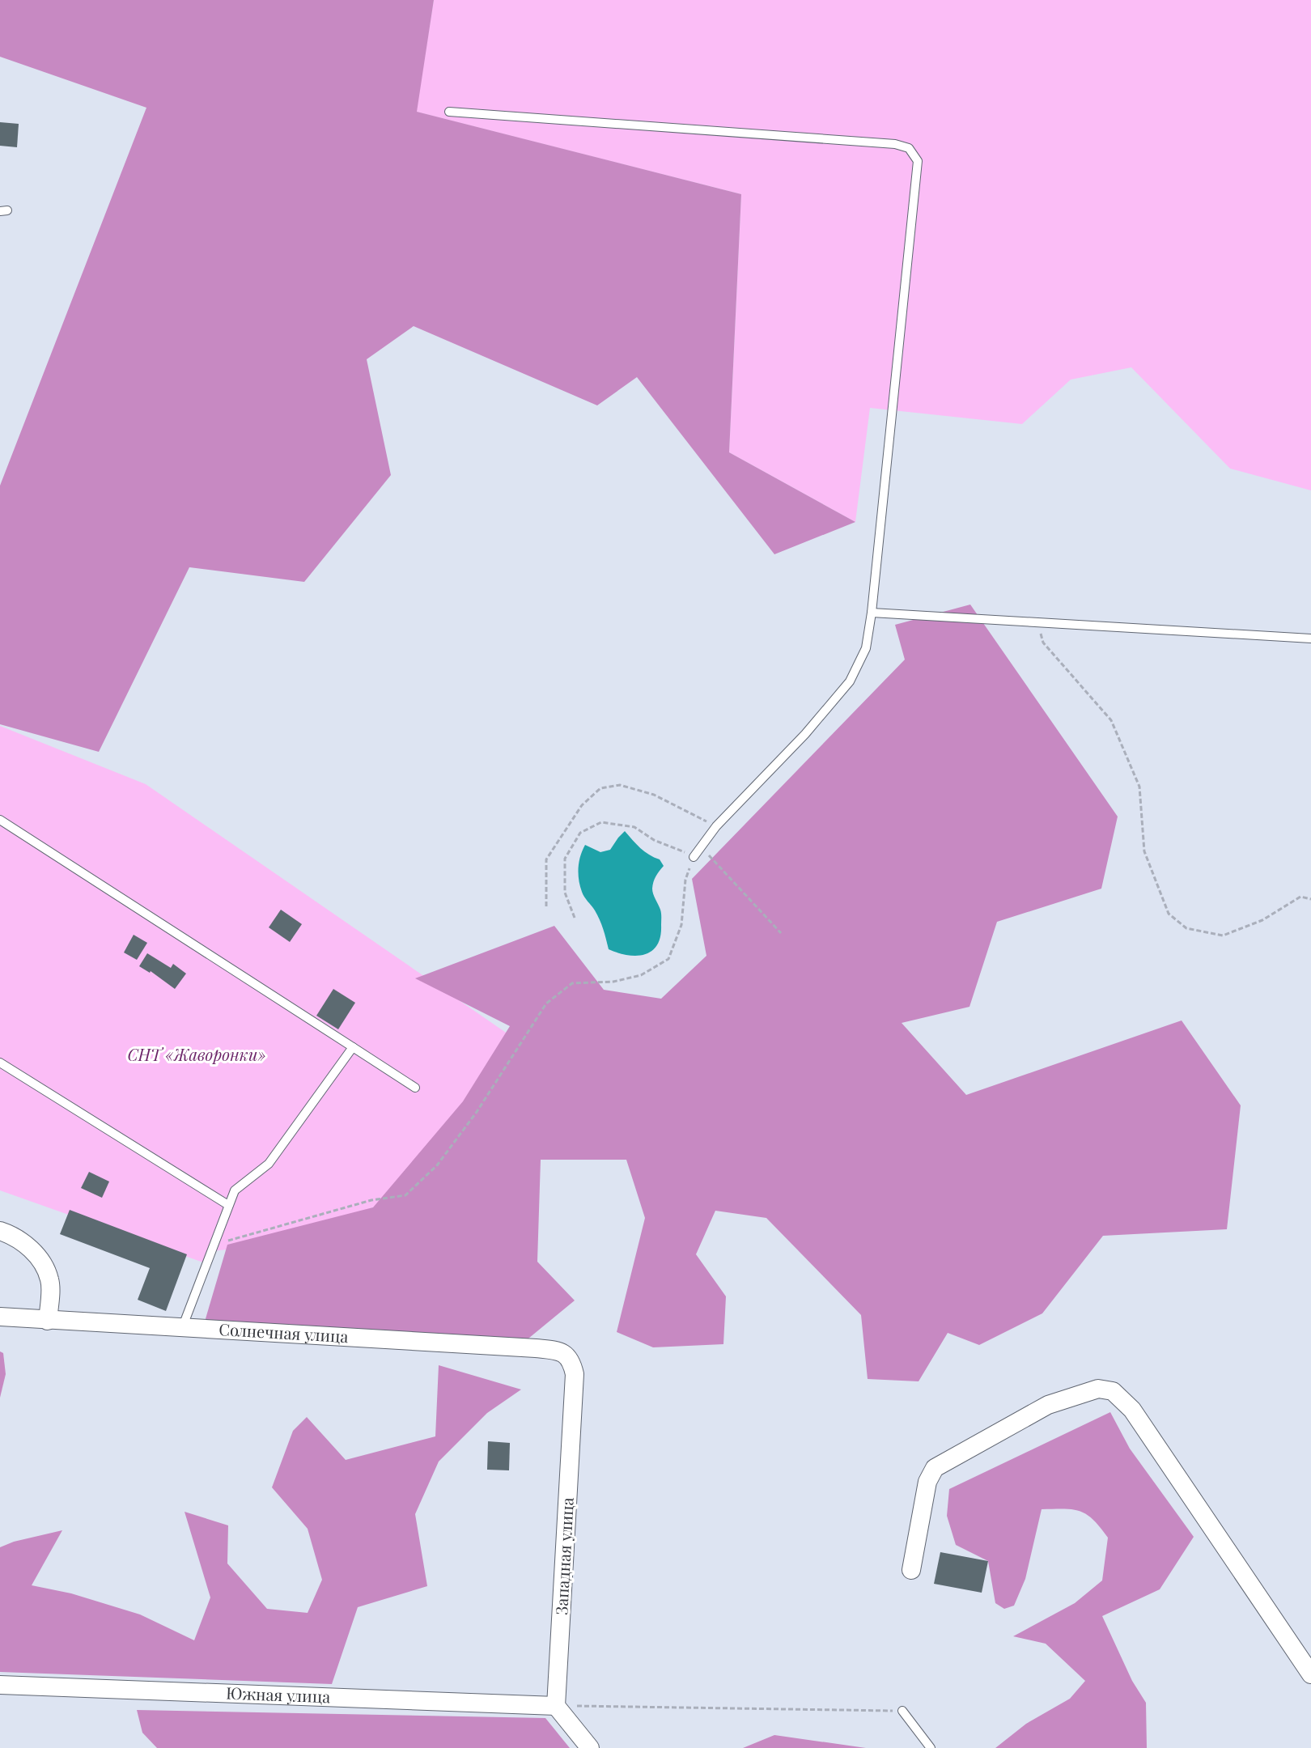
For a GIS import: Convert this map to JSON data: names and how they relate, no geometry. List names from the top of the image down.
{
  "streets": {
    "street": ["Солнечная улица", "Западная улица", "Южная улица"]
  },
  "crossings": [
    ["Солнечная улица", "Западная улица"],
    ["Западная улица", "Южная улица"]
  ],
  "parks": ["СНТ «Жаворонки»"]
}
